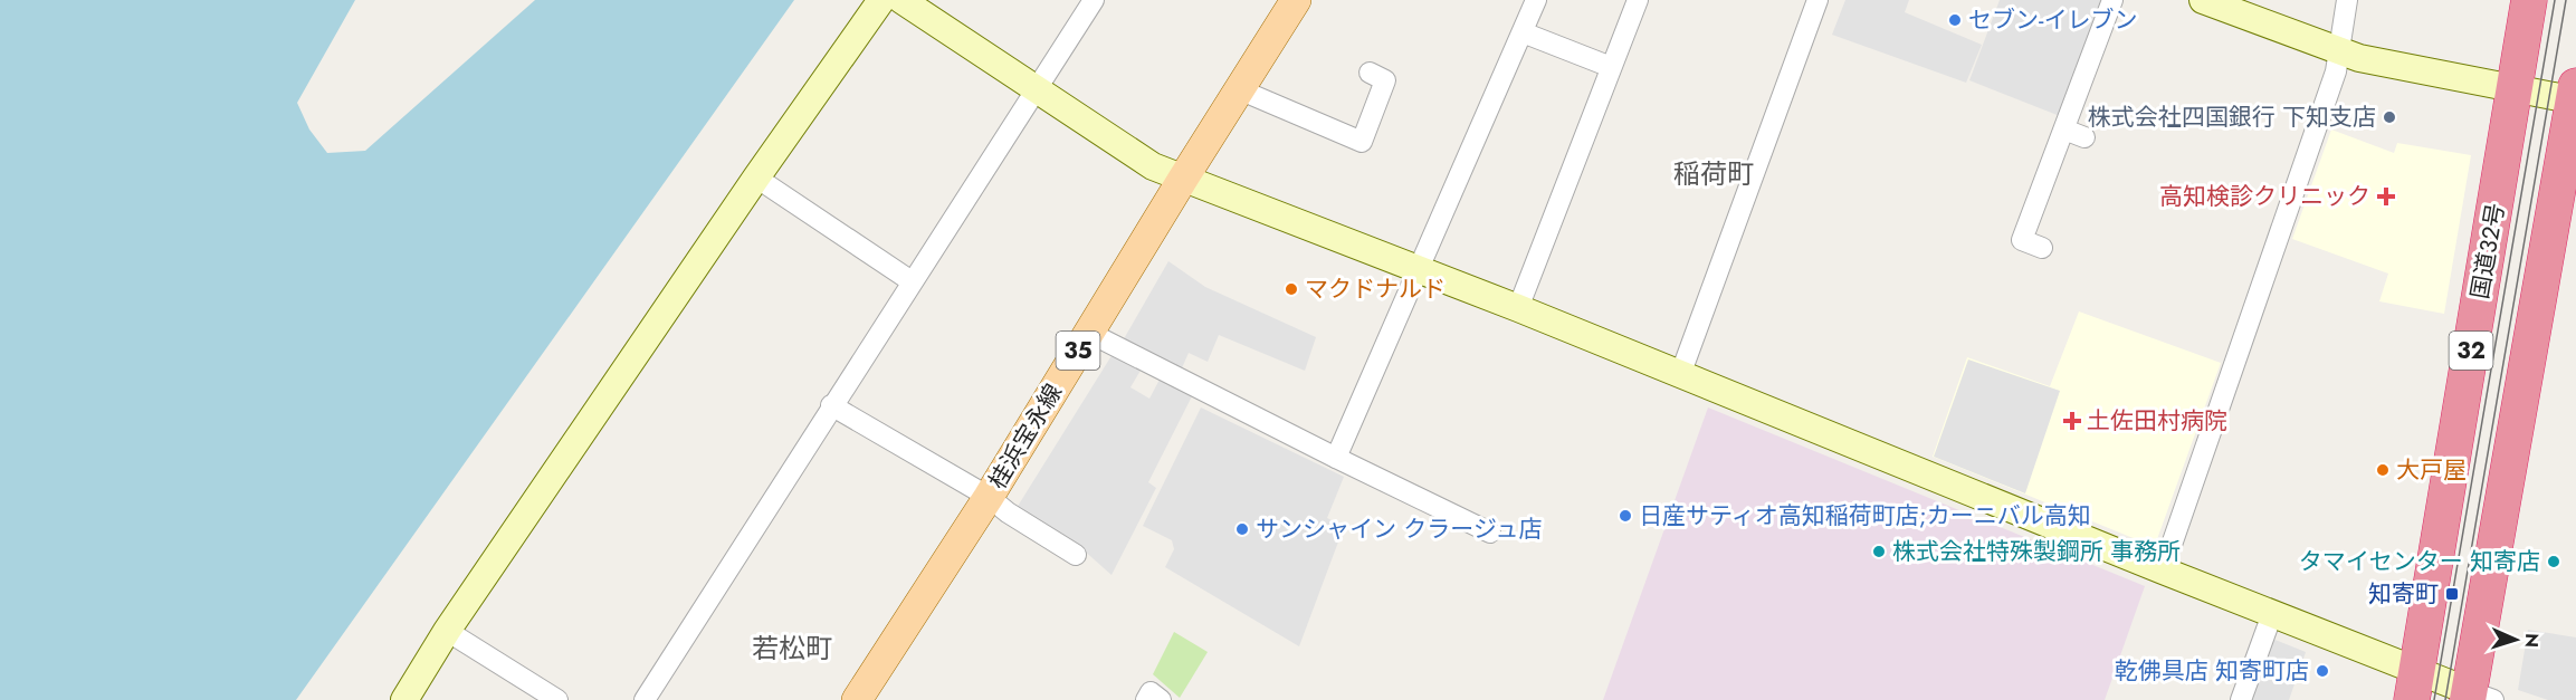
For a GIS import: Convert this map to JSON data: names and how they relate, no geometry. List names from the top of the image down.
{
  "streets": {
    "highway": ["国道32号", "32"],
    "main road": ["35", "桂浜宝永線"]
  },
  "districts": ["稲荷町", "若松町"],
  "places": {
    "other": [
      "セブン-イレブン",
      "株式会社四国銀行 下知支店",
      "マクドナルド",
      "大戸屋",
      "日産サティオ高知稲荷町店;カーニバル高知",
      "サンシャイン クラージュ店",
      "株式会社特殊製鋼所 事務所",
      "タマイセンター 知寄店",
      "乾佛具店 知寄町店"
    ],
    "health": ["高知検診クリニック", "土佐田村病院"],
    "transit": ["知寄町"]
  },
  "north": "right"
}
